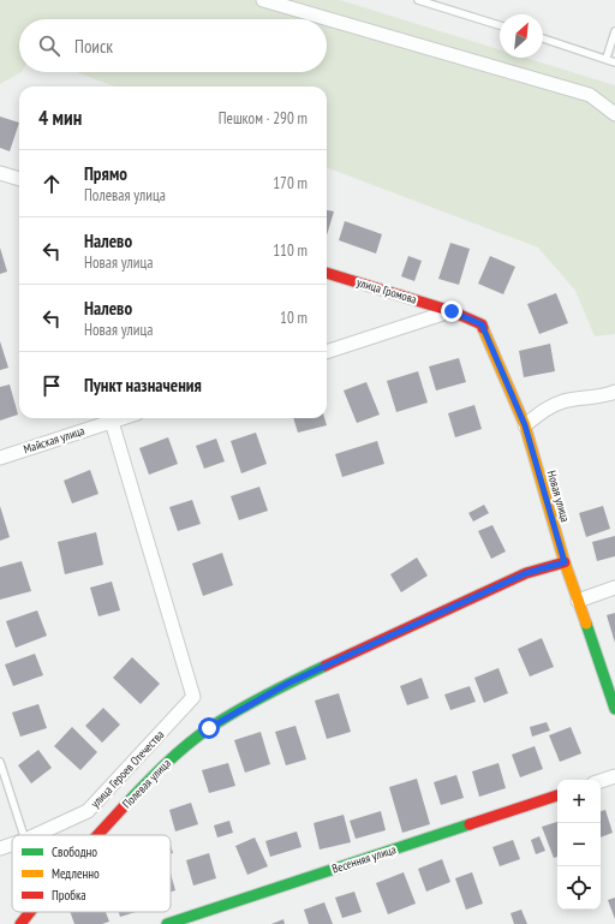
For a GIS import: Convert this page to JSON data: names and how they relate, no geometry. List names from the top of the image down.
{
  "streets": {
    "street": [
      "улица Громова",
      "Майская улица",
      "Новая улица",
      "улица Героев Отечества",
      "Полевая улица",
      "Весенняя улица"
    ]
  },
  "crossings": [
    ["улица Громова", "Новая улица"],
    ["Новая улица", "Полевая улица"]
  ],
  "legend": ["Свободно", "Медленно", "Пробка"],
  "north": "top right",
  "page": {
    "search": "Поиск",
    "heading": ["4 мин", "Пешком · 290 m"],
    "list": [
      ["Прямо", "Полевая улица", "170 m"],
      ["Налево", "Новая улица", "110 m"],
      ["Налево", "Новая улица", "10 m"],
      "Пункт назначения"
    ],
    "map_buttons": ["+", "−"]
  }
}
